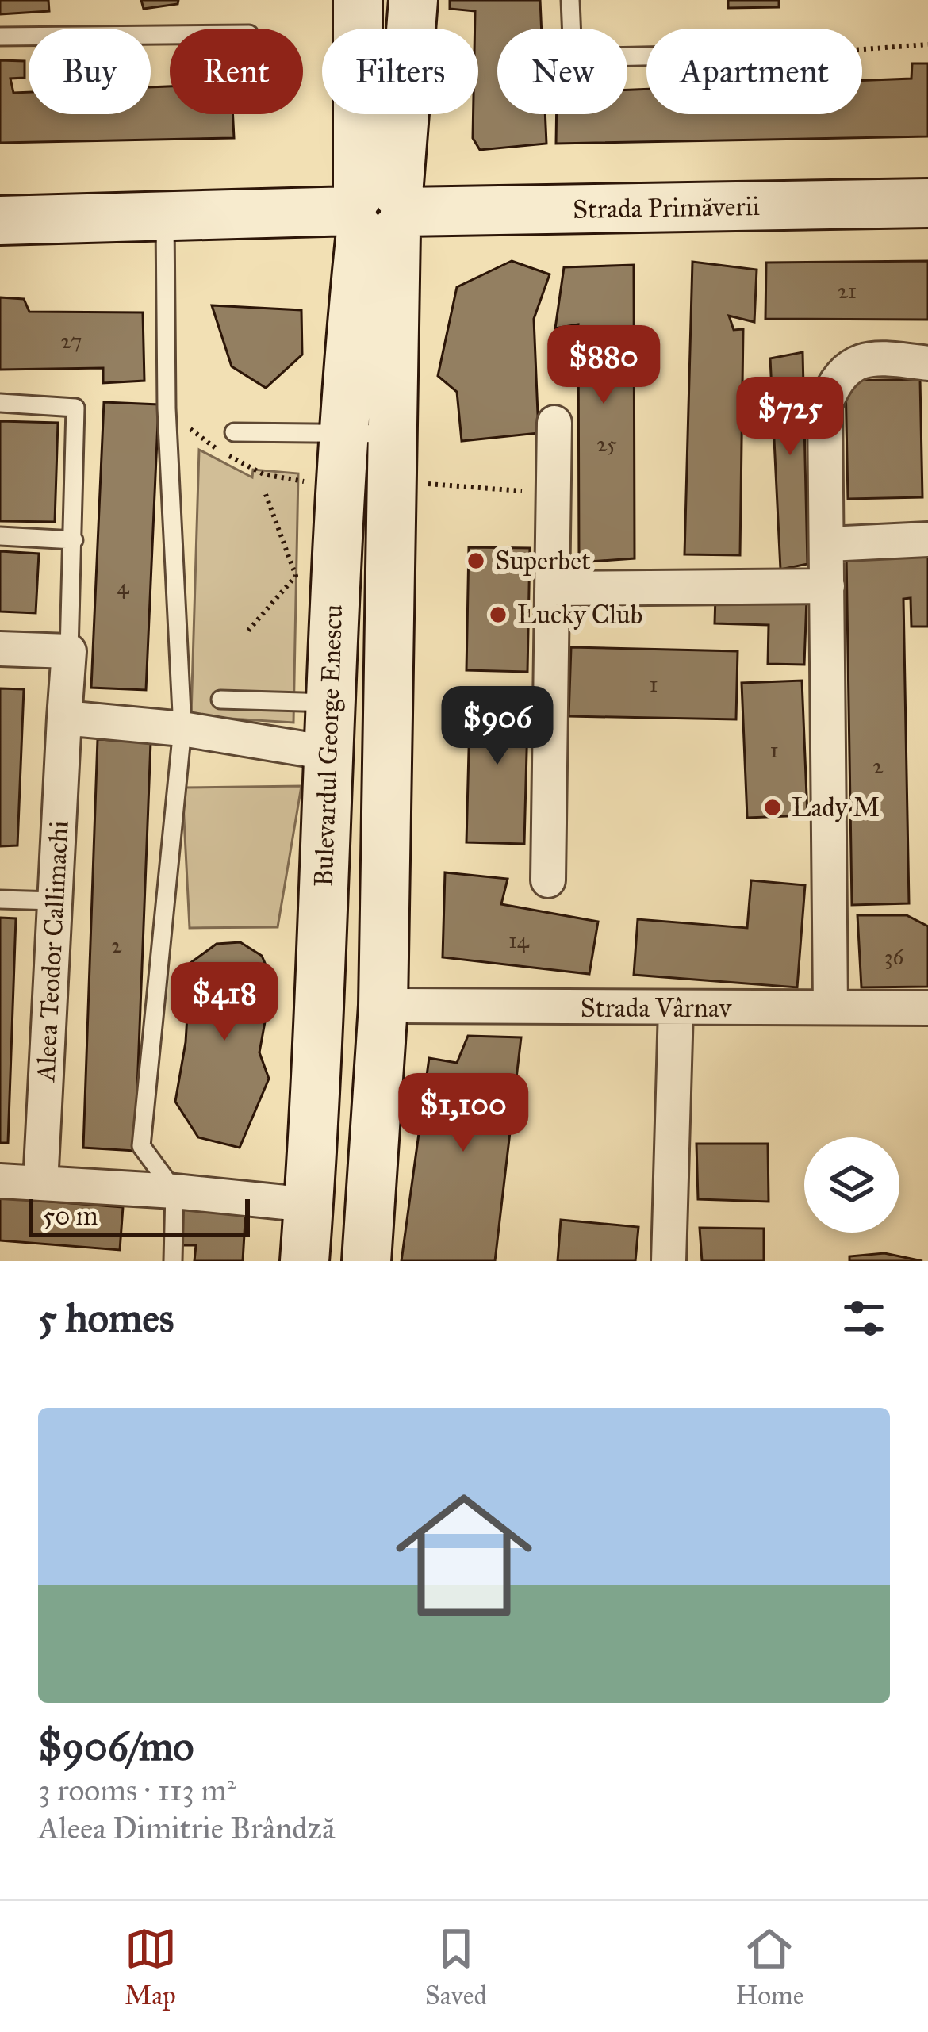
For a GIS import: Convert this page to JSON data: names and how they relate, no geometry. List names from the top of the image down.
{
  "streets": {
    "main road": ["Strada Primăverii", "Bulevardul George Enescu"],
    "street": ["Aleea Teodor Callimachi", "Strada Vârnav"]
  },
  "crossings": [
    ["Strada Primăverii", "Bulevardul George Enescu"],
    ["Bulevardul George Enescu", "Strada Vârnav"]
  ],
  "places": ["Superbet", "Lucky Club", "Lady M"],
  "house_numbers": [
    "21",
    "27",
    "25",
    "4",
    "1",
    "1",
    "2",
    "14",
    "2",
    "36"
  ],
  "scale_bar": "50 m",
  "page": {
    "chip": [
      "Buy",
      "Rent",
      "Filters",
      "New",
      "Apartment"
    ],
    "price": [
      "$880",
      "$725",
      "$906",
      "$418",
      "$1,100"
    ],
    "scale": "50 m",
    "heading": "5 homes",
    "list": [
      {
        "name": "$906/mo",
        "note": "3 rooms · 113 m² · Aleea Dimitrie Brândză"
      }
    ],
    "tabs": ["Map", "Saved", "Home"]
  }
}
